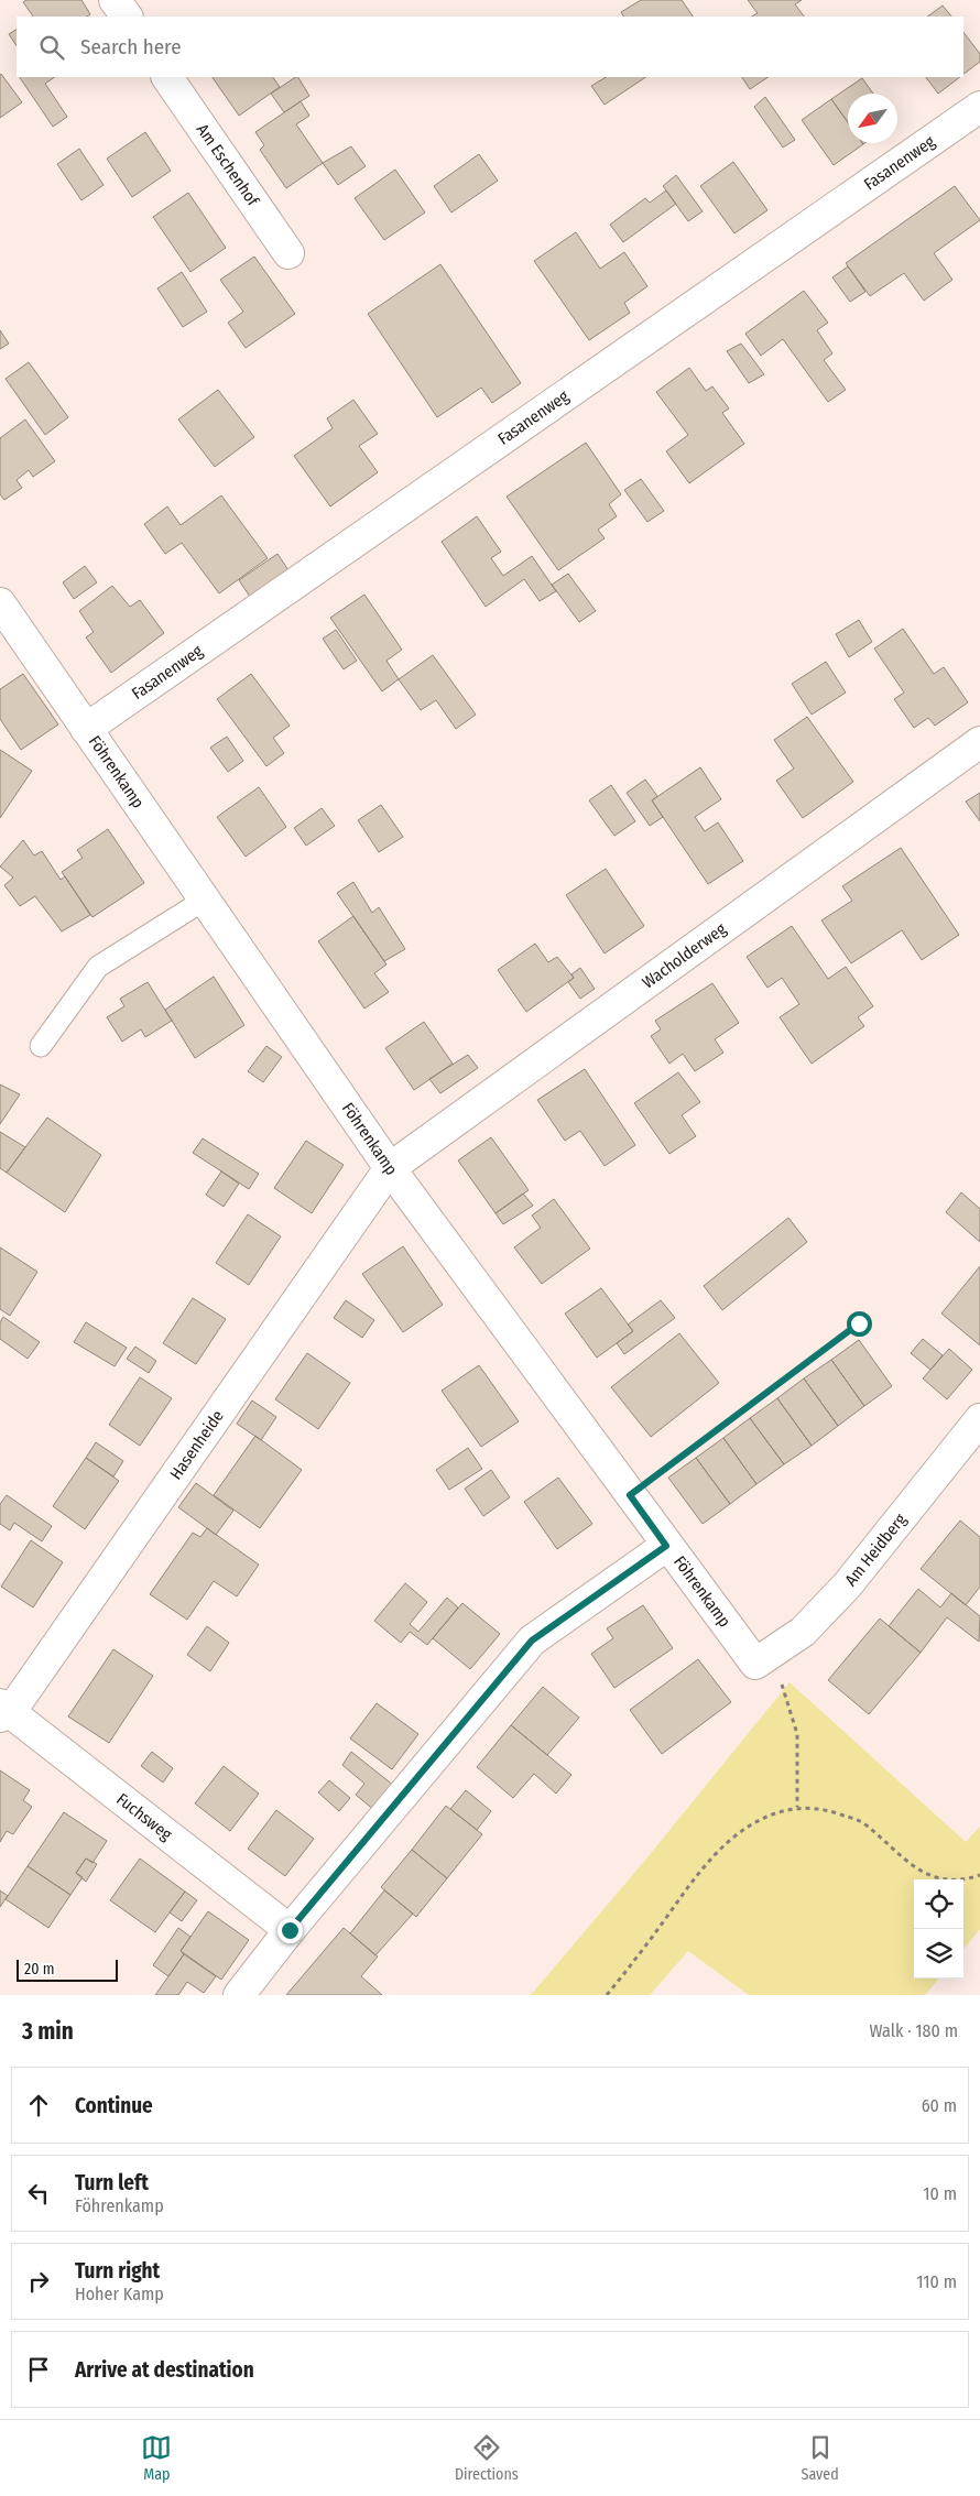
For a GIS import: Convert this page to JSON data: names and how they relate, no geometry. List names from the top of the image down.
{
  "streets": {
    "street": [
      "Fasanenweg",
      "Am Eschenhof",
      "Föhrenkamp",
      "Wacholderweg",
      "Hasenheide",
      "Am Heidberg",
      "Fuchsweg"
    ]
  },
  "crossings": [
    ["Fasanenweg", "Föhrenkamp"],
    ["Föhrenkamp", "Wacholderweg"],
    ["Föhrenkamp", "Hasenheide"],
    ["Föhrenkamp", "Am Heidberg"],
    ["Wacholderweg", "Hasenheide"],
    ["Hasenheide", "Fuchsweg"]
  ],
  "scale_bar": "20 m",
  "north": "bottom left",
  "page": {
    "search": "Search here",
    "scale": "20 m",
    "heading": ["3 min", "Walk · 180 m"],
    "list": [
      ["Continue", "60 m"],
      ["Turn left", "Föhrenkamp", "10 m"],
      ["Turn right", "Hoher Kamp", "110 m"],
      "Arrive at destination"
    ],
    "nav": ["Map", "Directions", "Saved"]
  }
}
